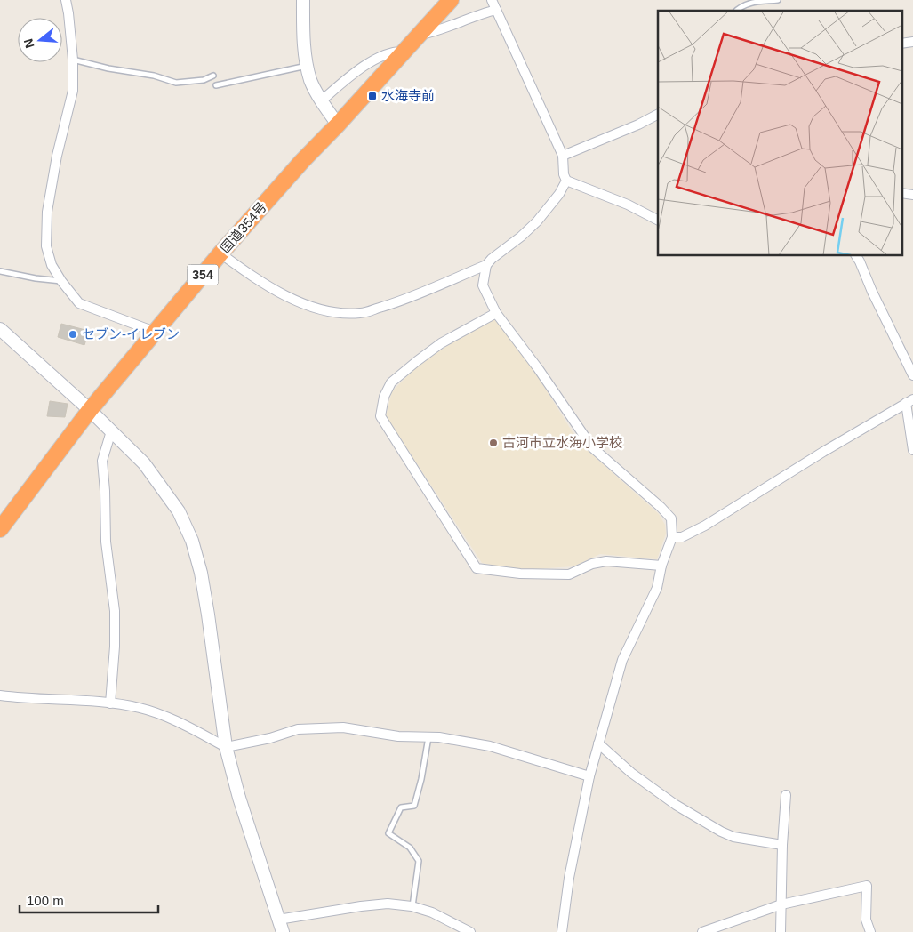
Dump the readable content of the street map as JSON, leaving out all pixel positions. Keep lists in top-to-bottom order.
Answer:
{
  "streets": {
    "highway": ["国道354号", "354"]
  },
  "places": {
    "transit": ["水海寺前"],
    "other": ["セブン-イレブン", "古河市立水海小学校"]
  },
  "scale_bar": "100 m",
  "north": "left"
}
